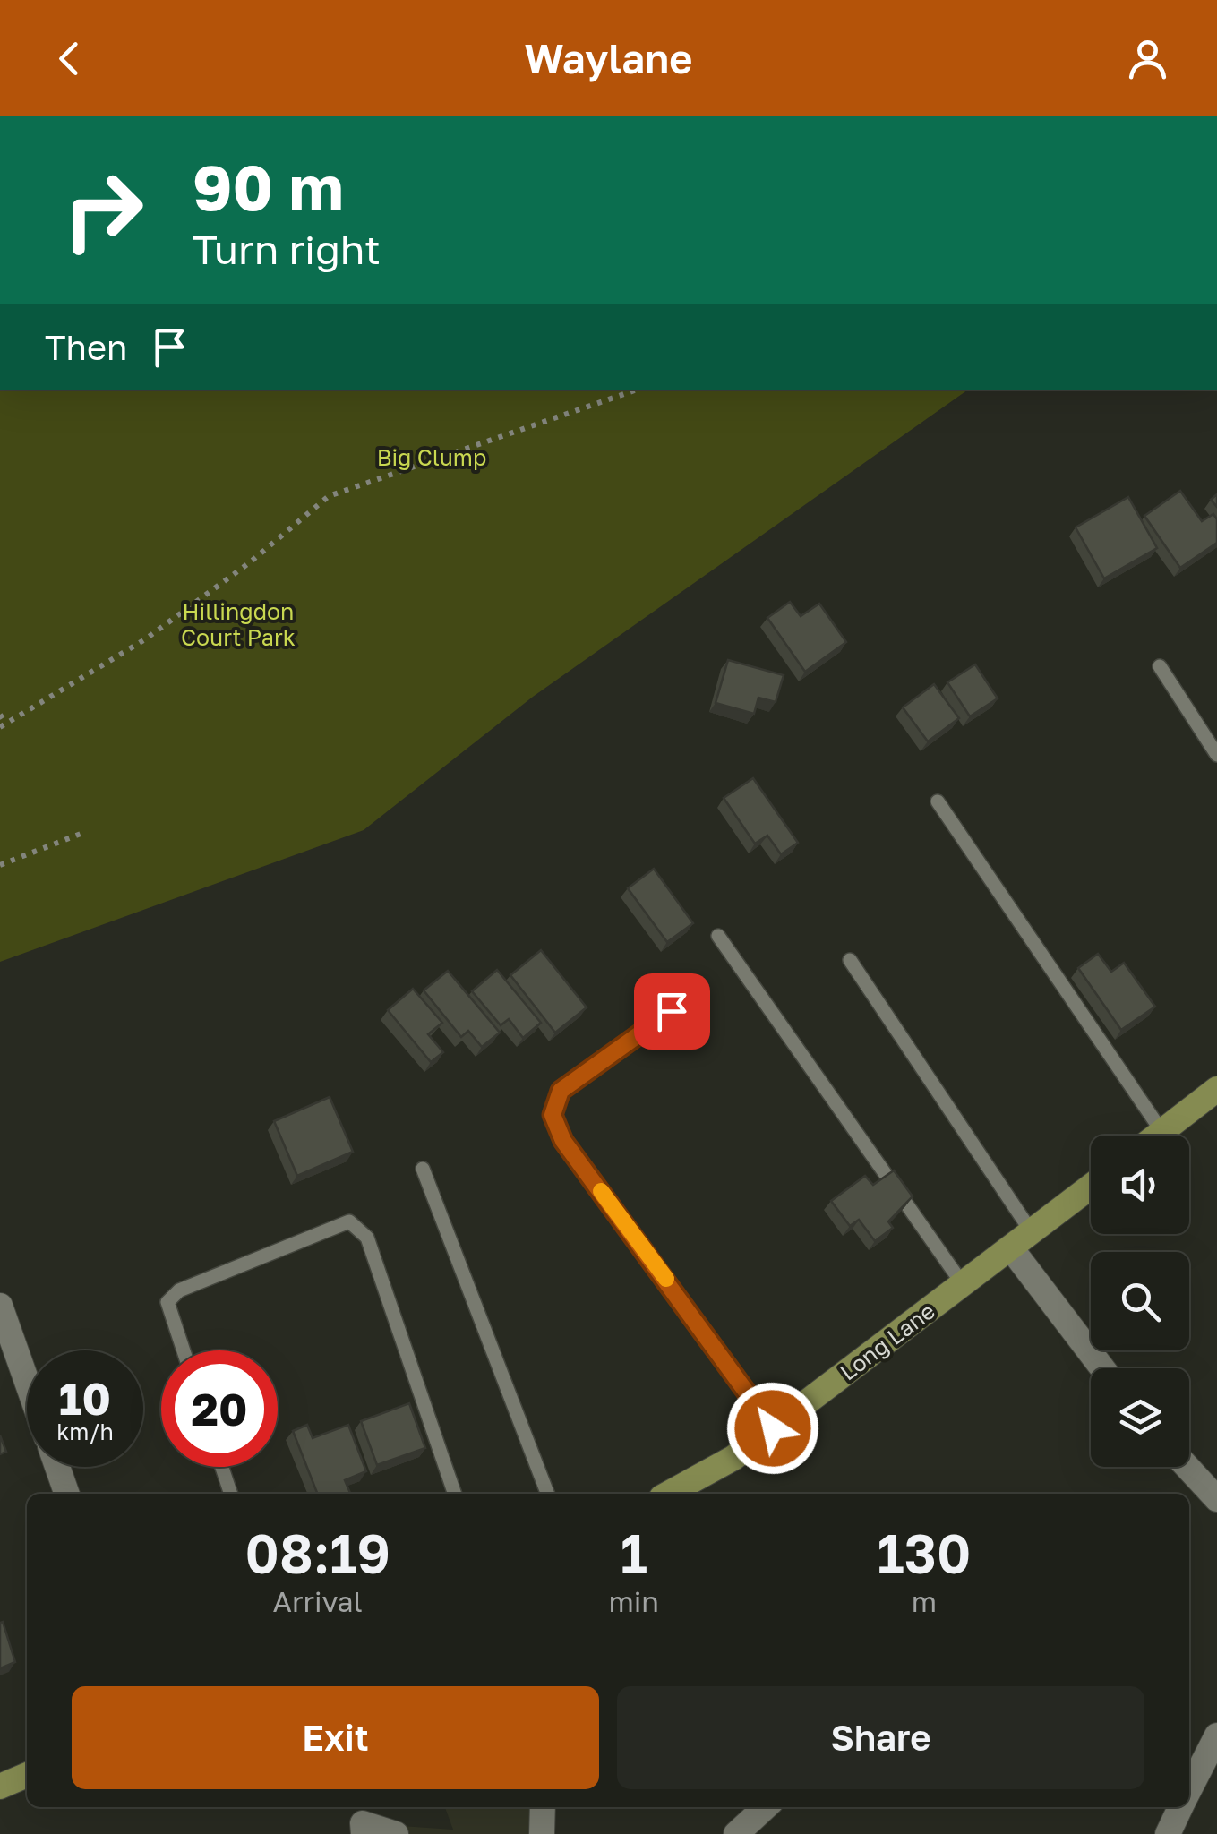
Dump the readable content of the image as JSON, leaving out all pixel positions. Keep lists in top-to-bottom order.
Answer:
{
  "streets": {
    "main road": ["Long Lane"]
  },
  "parks": ["Big Clump", "Hillingdon Court Park"],
  "page": {
    "header": "Waylane",
    "turn": ["90 m", "Turn right"],
    "then": "Then",
    "speed": "10 km/h",
    "limit": "20",
    "eta": [
      "08:19",
      "Arrival",
      "1",
      "min",
      "130",
      "m"
    ],
    "buttons": ["Exit", "Share"]
  }
}
